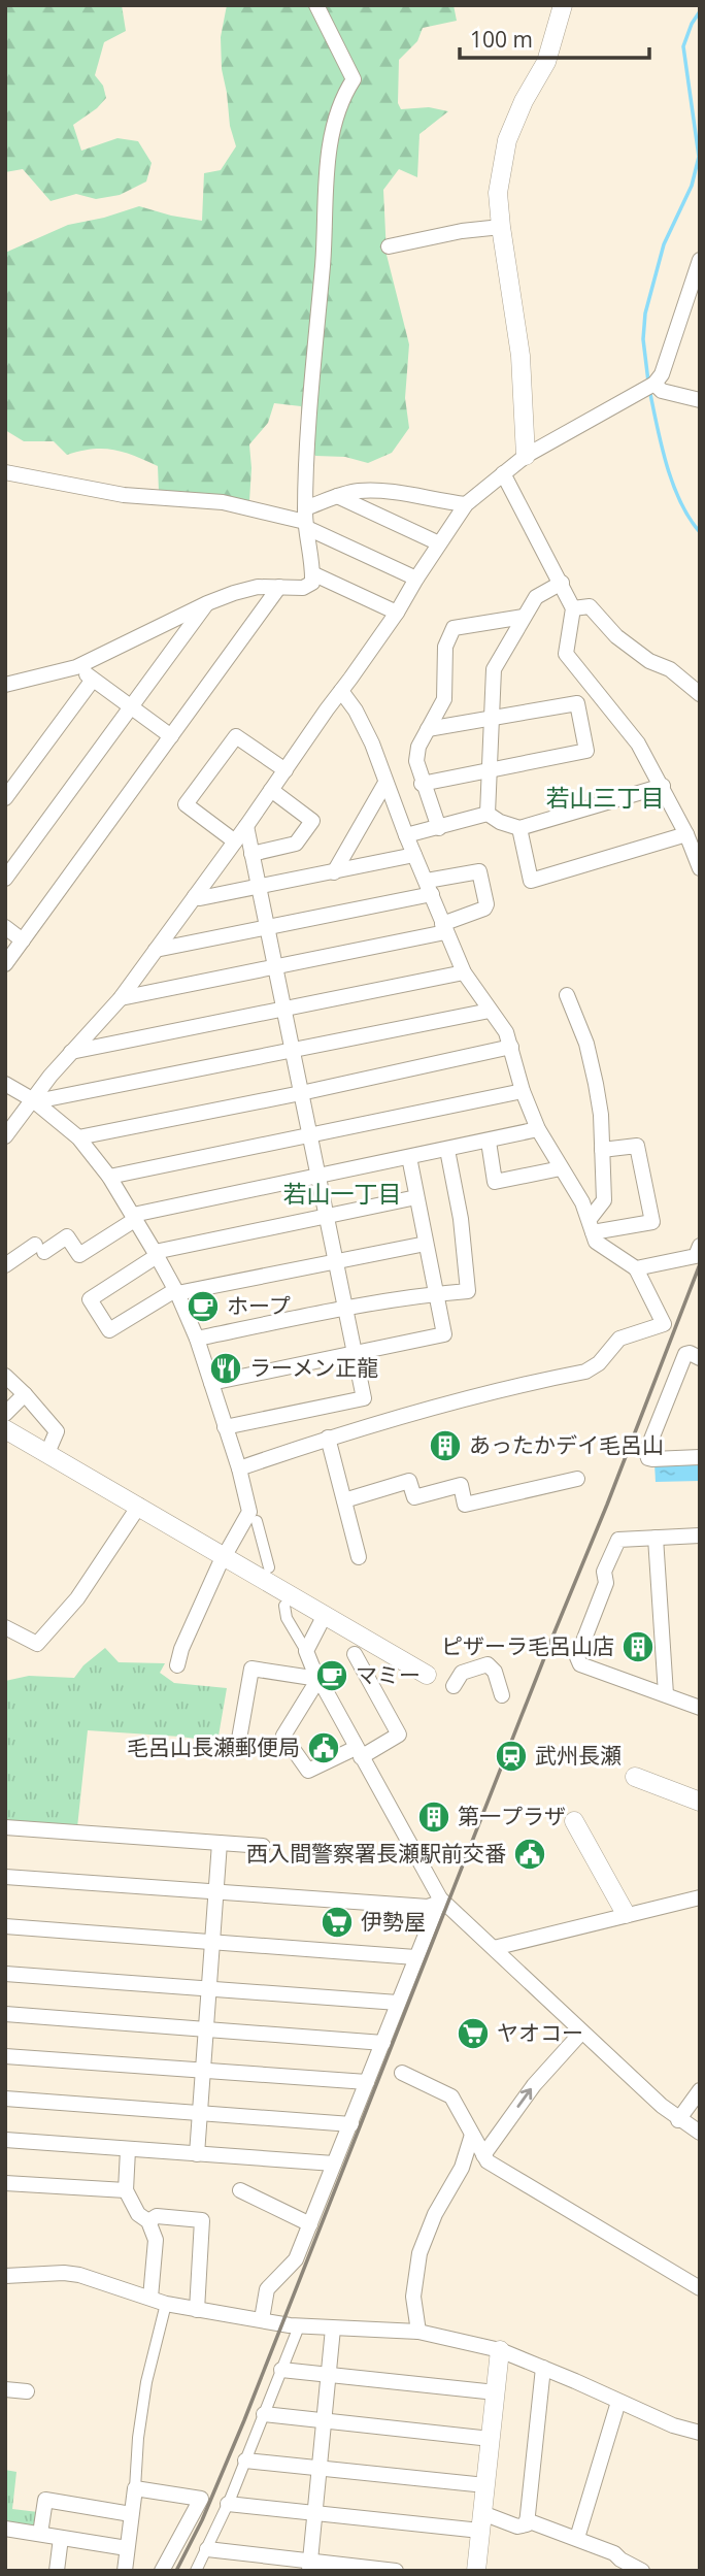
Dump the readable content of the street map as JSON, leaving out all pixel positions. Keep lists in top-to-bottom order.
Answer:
{
  "districts": ["若山三丁目", "若山一丁目"],
  "places": {
    "cafe": ["ホープ", "マミー"],
    "restaurant": ["ラーメン正龍"],
    "building": ["あったかデイ毛呂山", "ピザーラ毛呂山店", "第一プラザ"],
    "public building": ["毛呂山長瀬郵便局", "西入間警察署長瀬駅前交番"],
    "station": ["武州長瀬"],
    "supermarket": ["伊勢屋", "ヤオコー"]
  },
  "scale_bar": "100 m"
}
